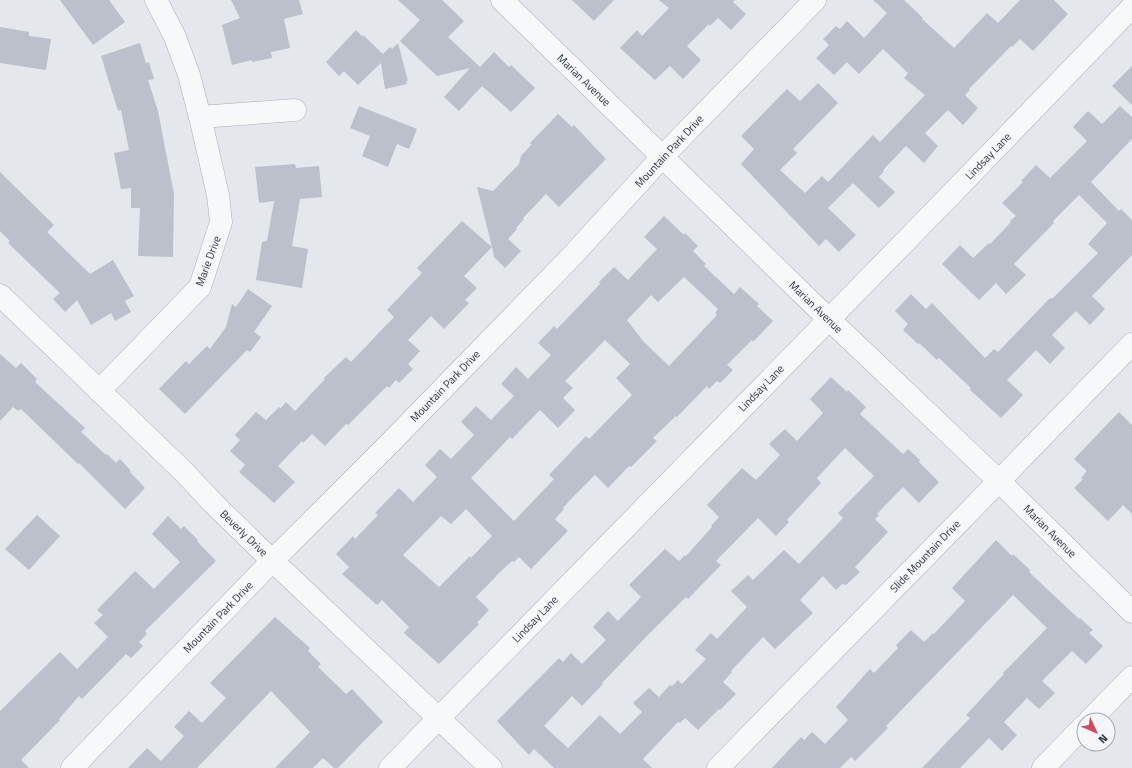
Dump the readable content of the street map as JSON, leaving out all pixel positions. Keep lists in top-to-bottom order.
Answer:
{
  "streets": {
    "street": [
      "Marian Avenue",
      "Mountain Park Drive",
      "Lindsay Lane",
      "Marie Drive",
      "Beverly Drive",
      "Slide Mountain Drive"
    ]
  },
  "crossings": [
    ["Marian Avenue", "Mountain Park Drive"],
    ["Marian Avenue", "Lindsay Lane"],
    ["Marian Avenue", "Slide Mountain Drive"],
    ["Mountain Park Drive", "Beverly Drive"],
    ["Lindsay Lane", "Beverly Drive"],
    ["Marie Drive", "Beverly Drive"]
  ],
  "north": "bottom right"
}
